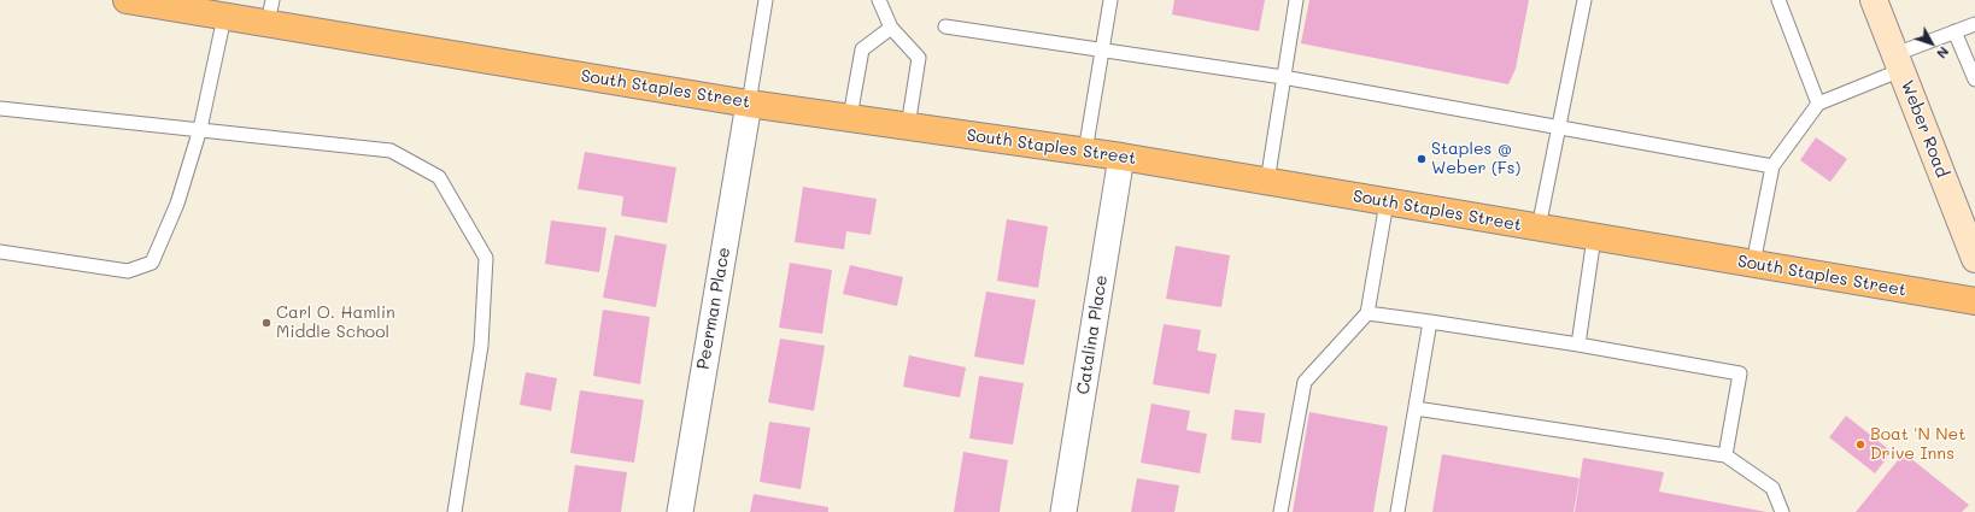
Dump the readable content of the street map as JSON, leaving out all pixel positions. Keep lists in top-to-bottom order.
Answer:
{
  "streets": {
    "main road": ["South Staples Street", "Weber Road"],
    "street": ["Peerman Place", "Catalina Place"]
  },
  "crossings": [
    ["South Staples Street", "Peerman Place"],
    ["South Staples Street", "Catalina Place"]
  ],
  "places": ["Staples @ Weber (Fs)", "Carl O. Hamlin Middle School", "Boat 'N Net Drive Inns"],
  "north": "bottom right"
}
